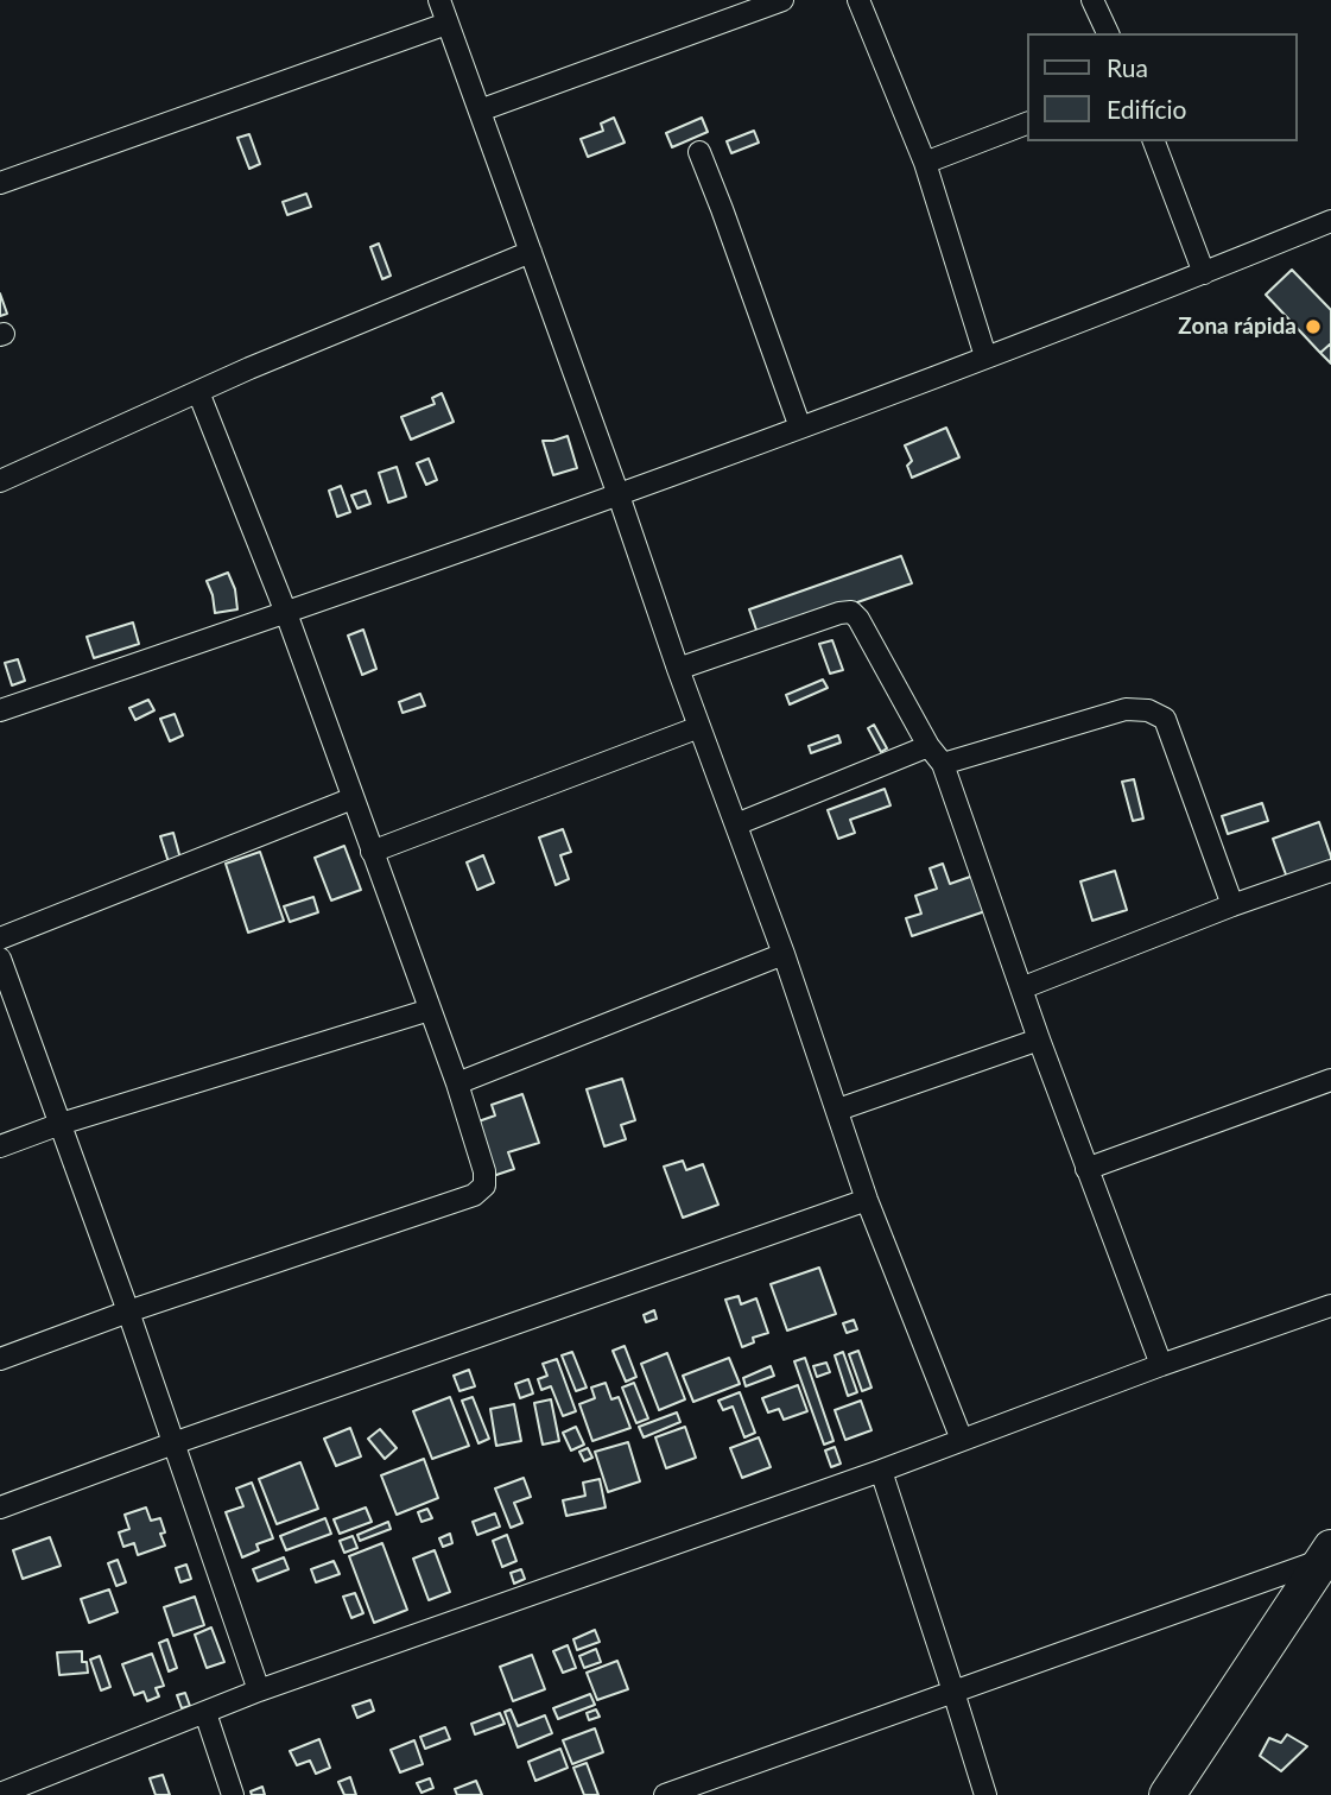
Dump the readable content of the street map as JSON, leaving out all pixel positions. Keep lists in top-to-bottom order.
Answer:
{
  "places": ["Zona rápida"],
  "legend": ["Rua", "Edifício"]
}
